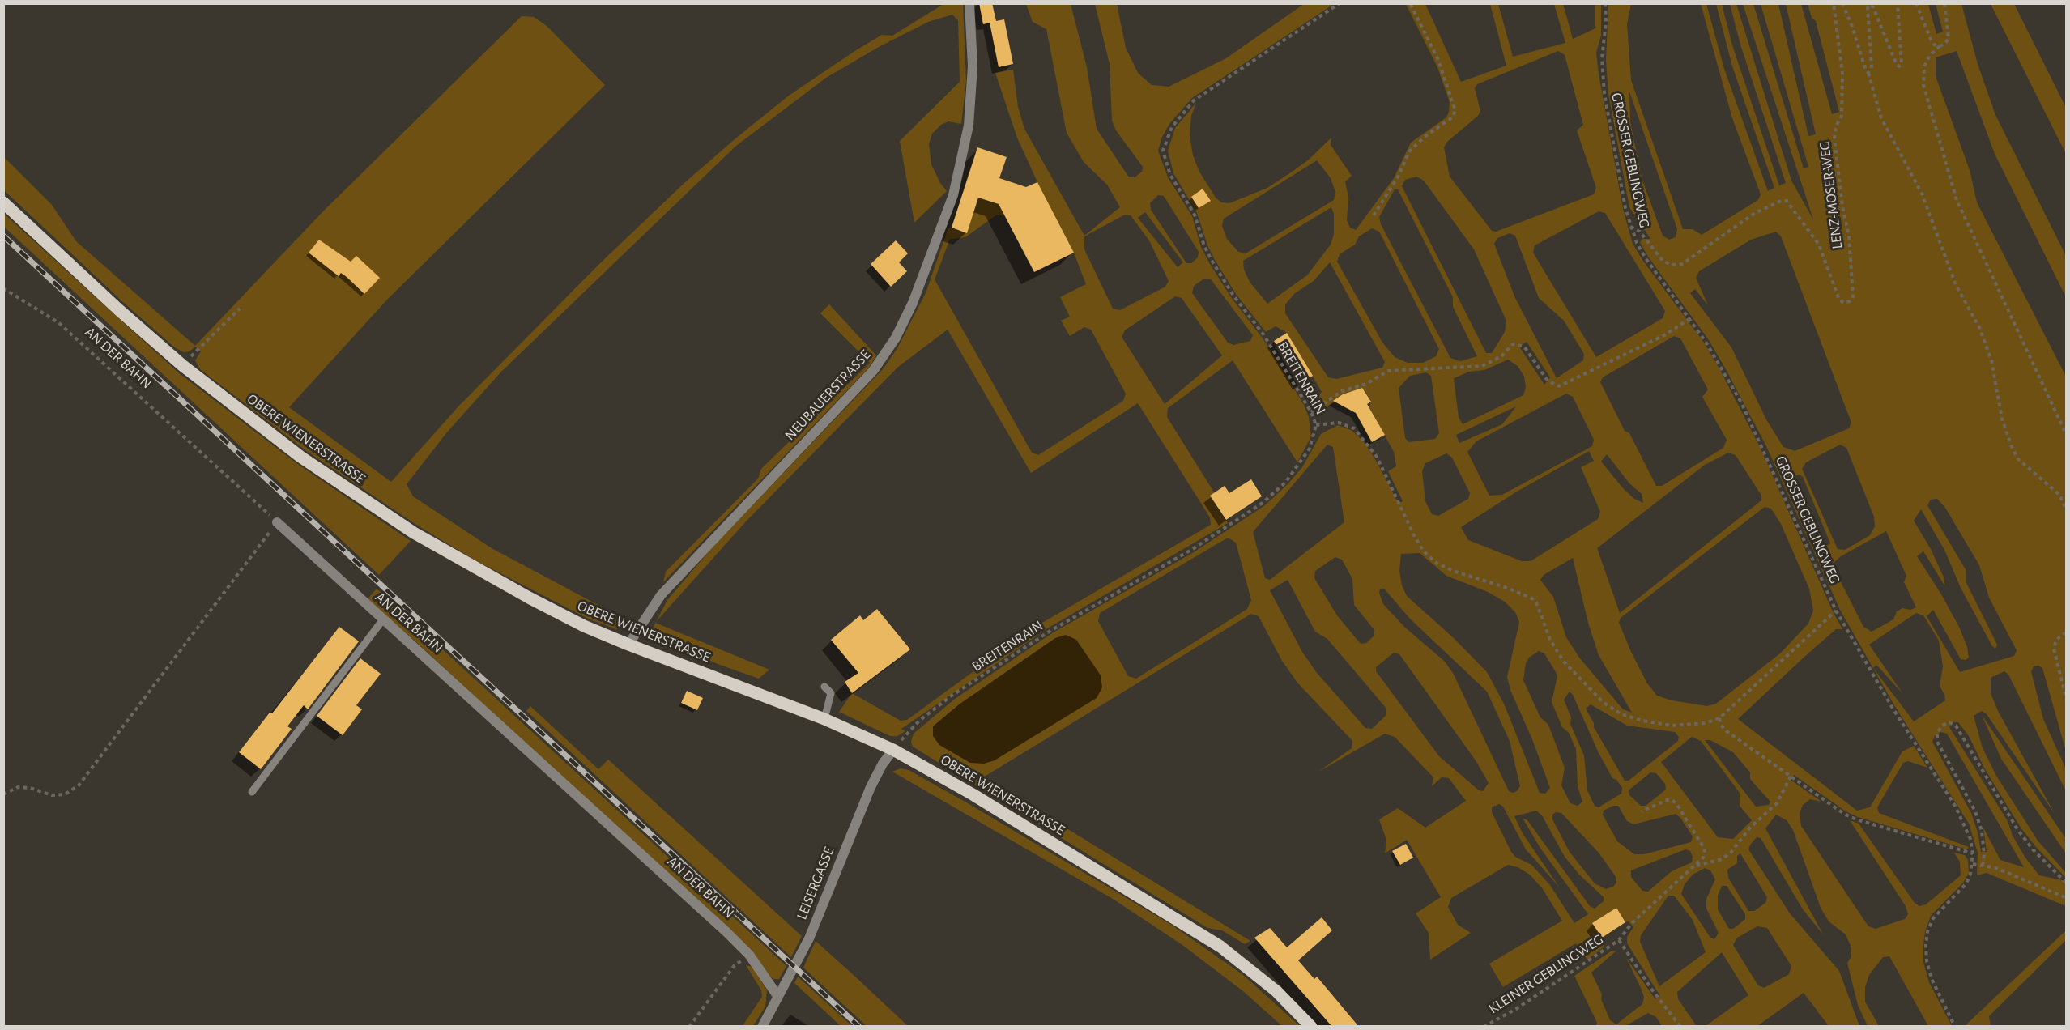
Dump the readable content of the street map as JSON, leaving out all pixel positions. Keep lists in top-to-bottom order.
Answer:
{
  "streets": {
    "main road": ["OBERE WIENERSTRASSE"],
    "street": ["AN DER BAHN", "NEUBAUERSTRASSE", "LEISERGASSE"],
    "path": [
      "GROSSER GEBLINGWEG",
      "LENZ-MOSER-WEG",
      "BREITENRAIN",
      "KLEINER GEBLINGWEG"
    ]
  },
  "crossings": [
    ["GROSSER GEBLINGWEG", "LENZ-MOSER-WEG"],
    ["AN DER BAHN", "LEISERGASSE"],
    ["BREITENRAIN", "OBERE WIENERSTRASSE"],
    ["BREITENRAIN", "LEISERGASSE"],
    ["NEUBAUERSTRASSE", "OBERE WIENERSTRASSE"],
    ["OBERE WIENERSTRASSE", "LEISERGASSE"]
  ]
}
